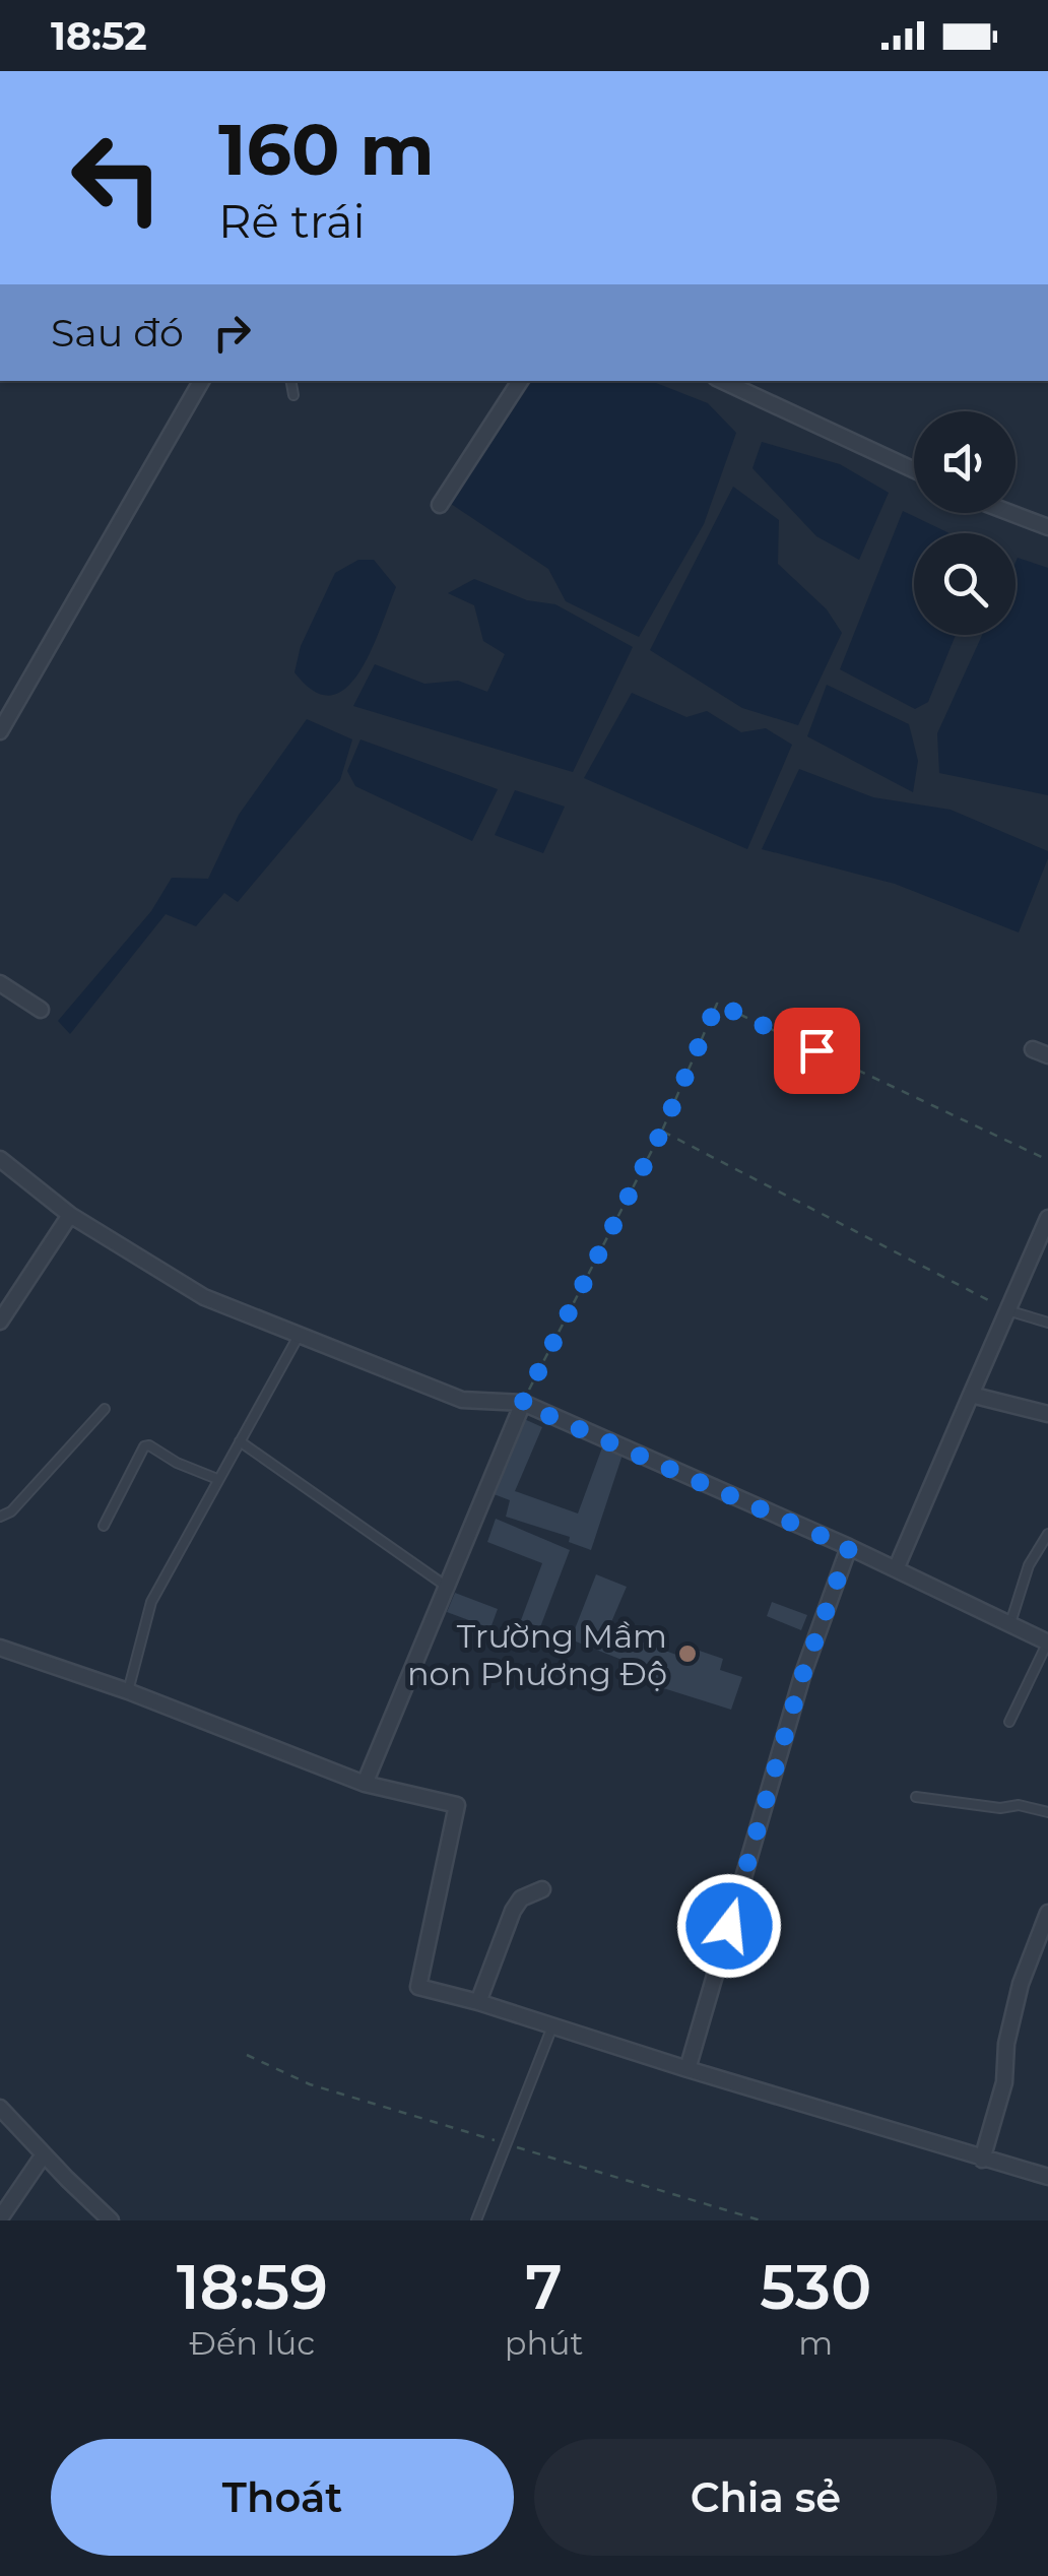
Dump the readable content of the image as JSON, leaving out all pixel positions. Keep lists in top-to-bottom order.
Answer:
{
  "places": ["Trường Mầm non Phương Độ"],
  "page": {
    "status": "18:52",
    "turn": ["160 m", "Rẽ trái"],
    "then": "Sau đó",
    "eta": [
      "18:59",
      "Đến lúc",
      "7",
      "phút",
      "530",
      "m"
    ],
    "buttons": ["Thoát", "Chia sẻ"]
  }
}
